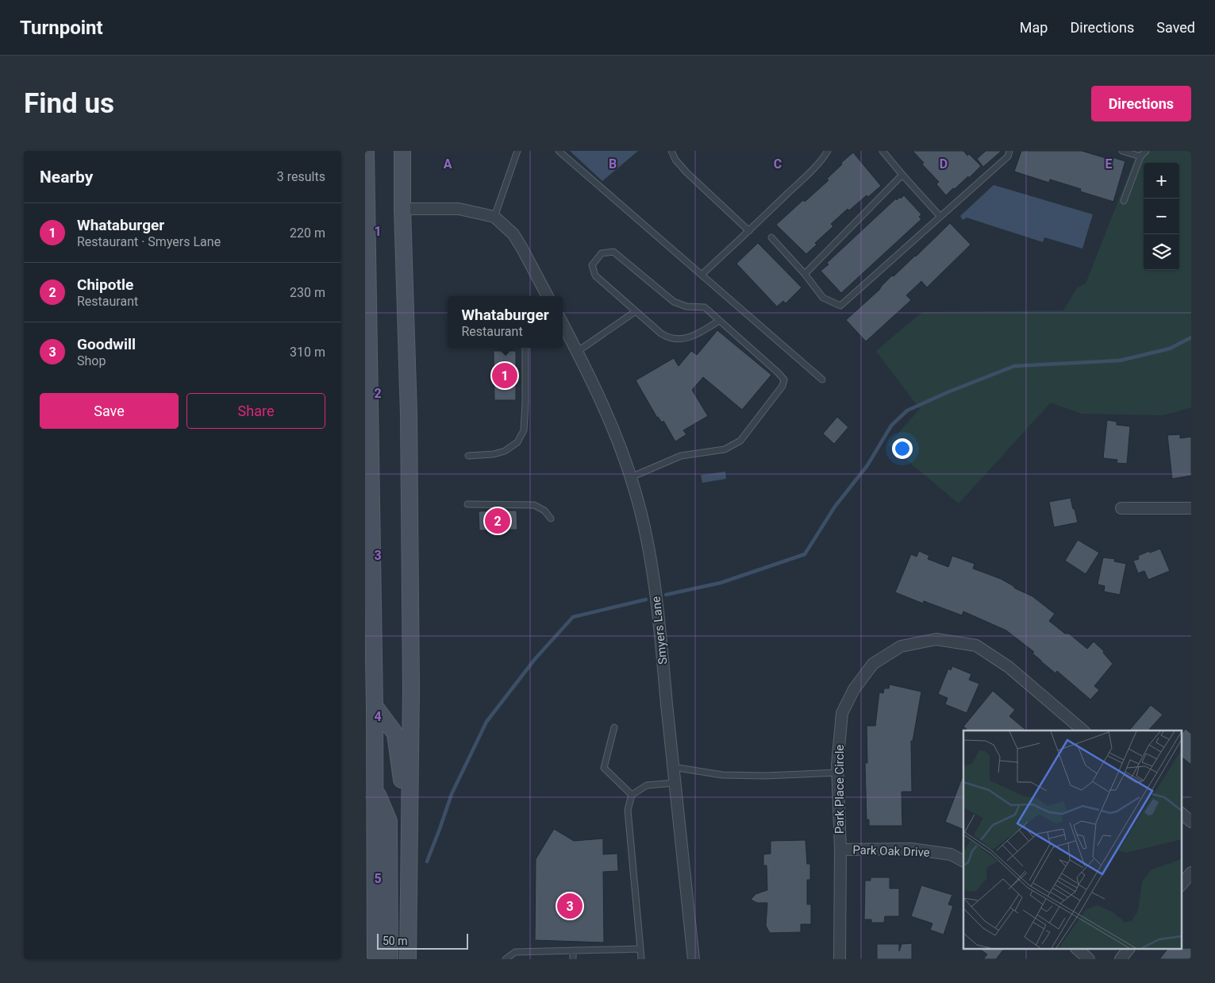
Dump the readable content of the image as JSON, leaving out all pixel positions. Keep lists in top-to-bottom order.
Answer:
{
  "streets": {
    "street": ["Smyers Lane", "Park Place Circle", "Park Oak Drive"]
  },
  "crossings": [
    ["Park Place Circle", "Park Oak Drive"]
  ],
  "scale_bar": "50 m",
  "page": {
    "header": "Turnpoint",
    "nav": ["Map", "Directions", "Saved"],
    "buttons": [
      "Directions",
      ["Save", "Share"]
    ],
    "title": "Find us",
    "heading": ["Nearby", "3 results"],
    "map_buttons": ["+", "−"],
    "list": [
      {
        "mark": "1",
        "name": "Whataburger",
        "note": "Restaurant · Smyers Lane",
        "value": "220 m"
      },
      {
        "mark": "2",
        "name": "Chipotle",
        "note": "Restaurant",
        "value": "230 m"
      },
      {
        "mark": "3",
        "name": "Goodwill",
        "note": "Shop",
        "value": "310 m"
      }
    ],
    "popup": ["Whataburger", "Restaurant"],
    "pins": ["1", "2", "3"],
    "scale": "50 m"
  },
  "grid": {
    "columns": [
      "A",
      "B",
      "C",
      "D",
      "E"
    ],
    "rows": [
      "1",
      "2",
      "3",
      "4",
      "5"
    ]
  }
}
